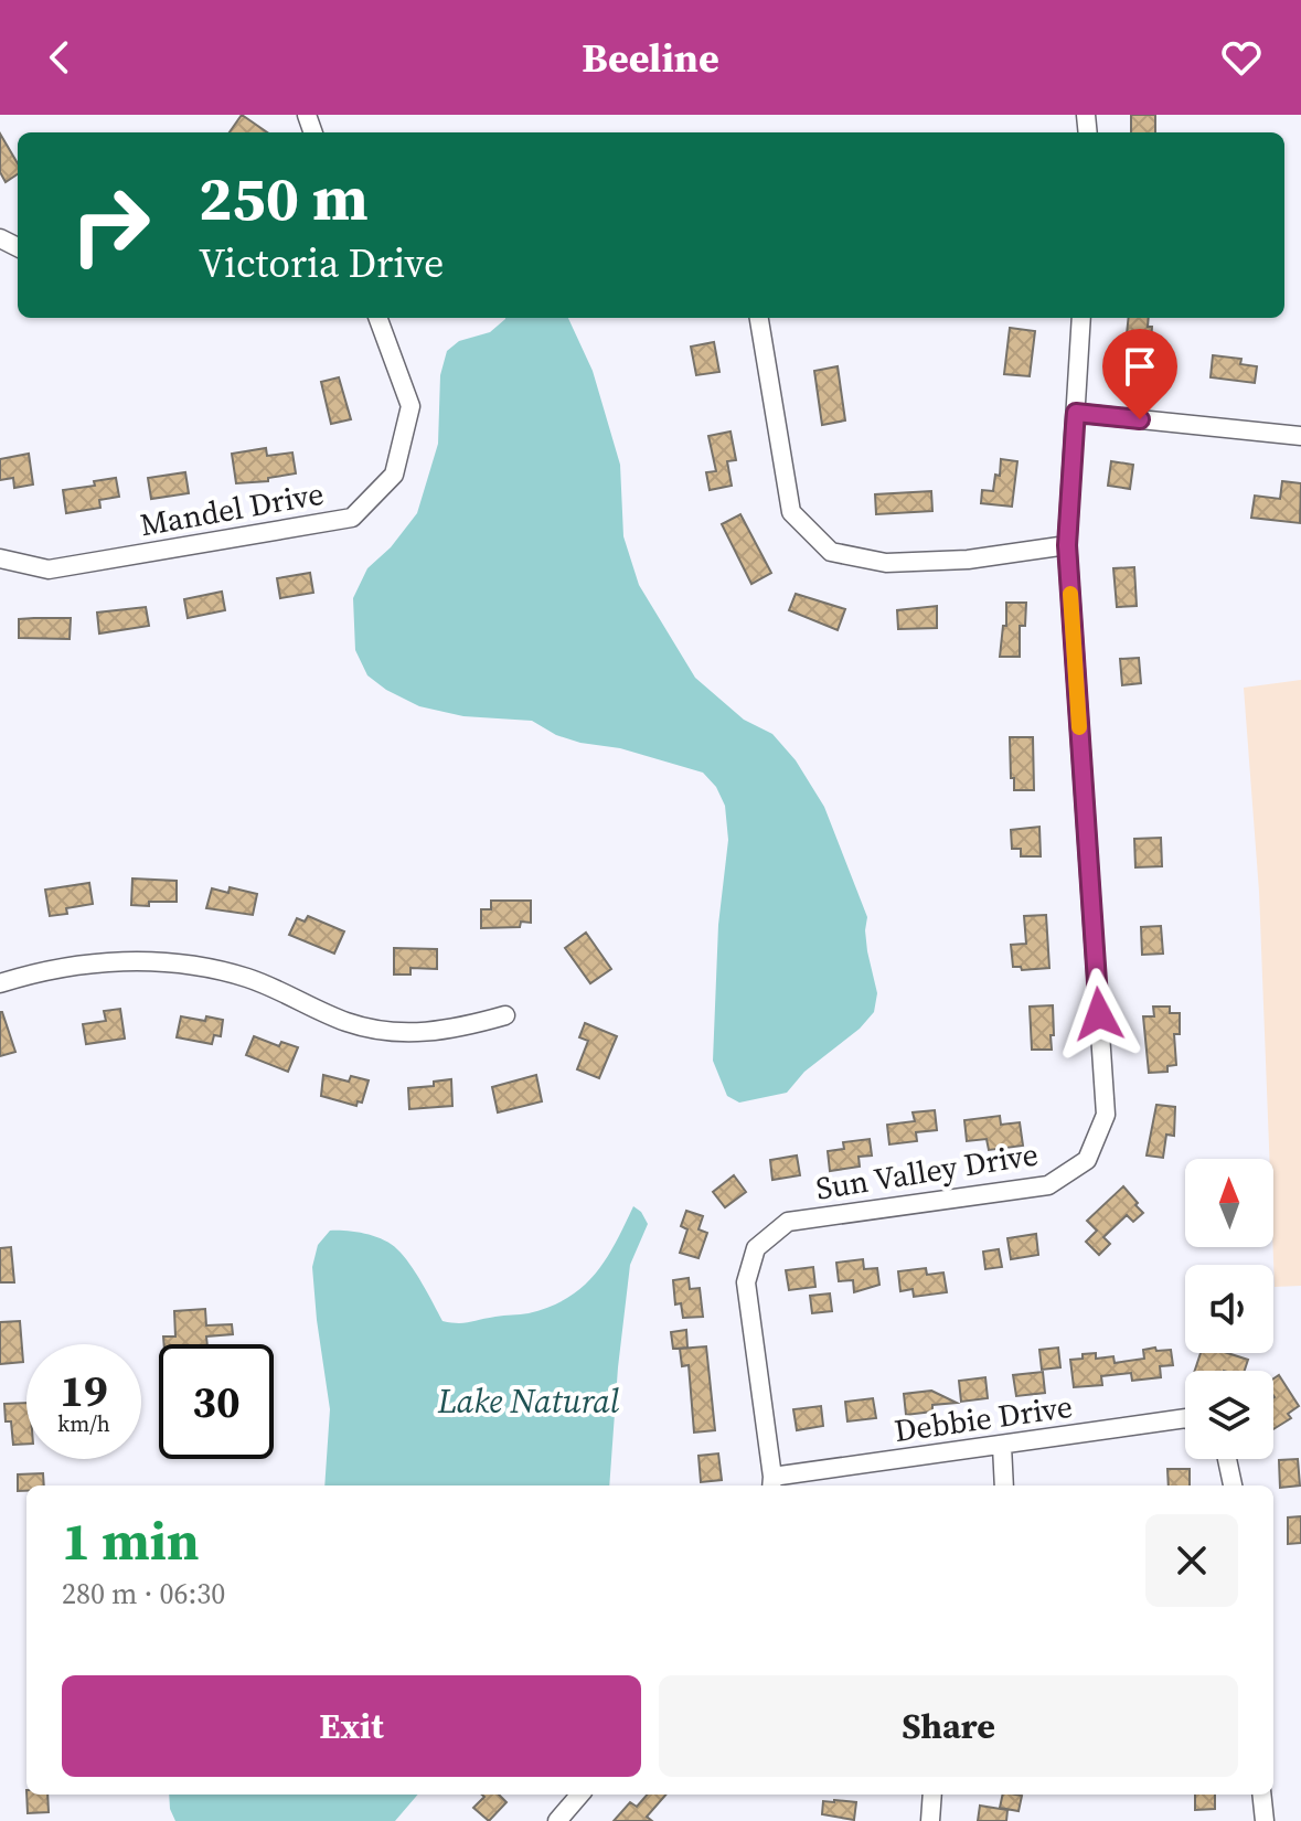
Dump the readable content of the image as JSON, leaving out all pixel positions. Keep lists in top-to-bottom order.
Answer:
{
  "streets": {
    "street": ["Mandel Drive", "Sun Valley Drive", "Debbie Drive"]
  },
  "crossings": [
    ["Sun Valley Drive", "Debbie Drive"]
  ],
  "water": ["Lake Natural"],
  "north": "top",
  "page": {
    "header": "Beeline",
    "turn": ["250 m", "Victoria Drive"],
    "speed": "19 km/h",
    "limit": "30",
    "heading": ["1 min", "280 m · 06:30"],
    "buttons": ["Exit", "Share"]
  }
}
